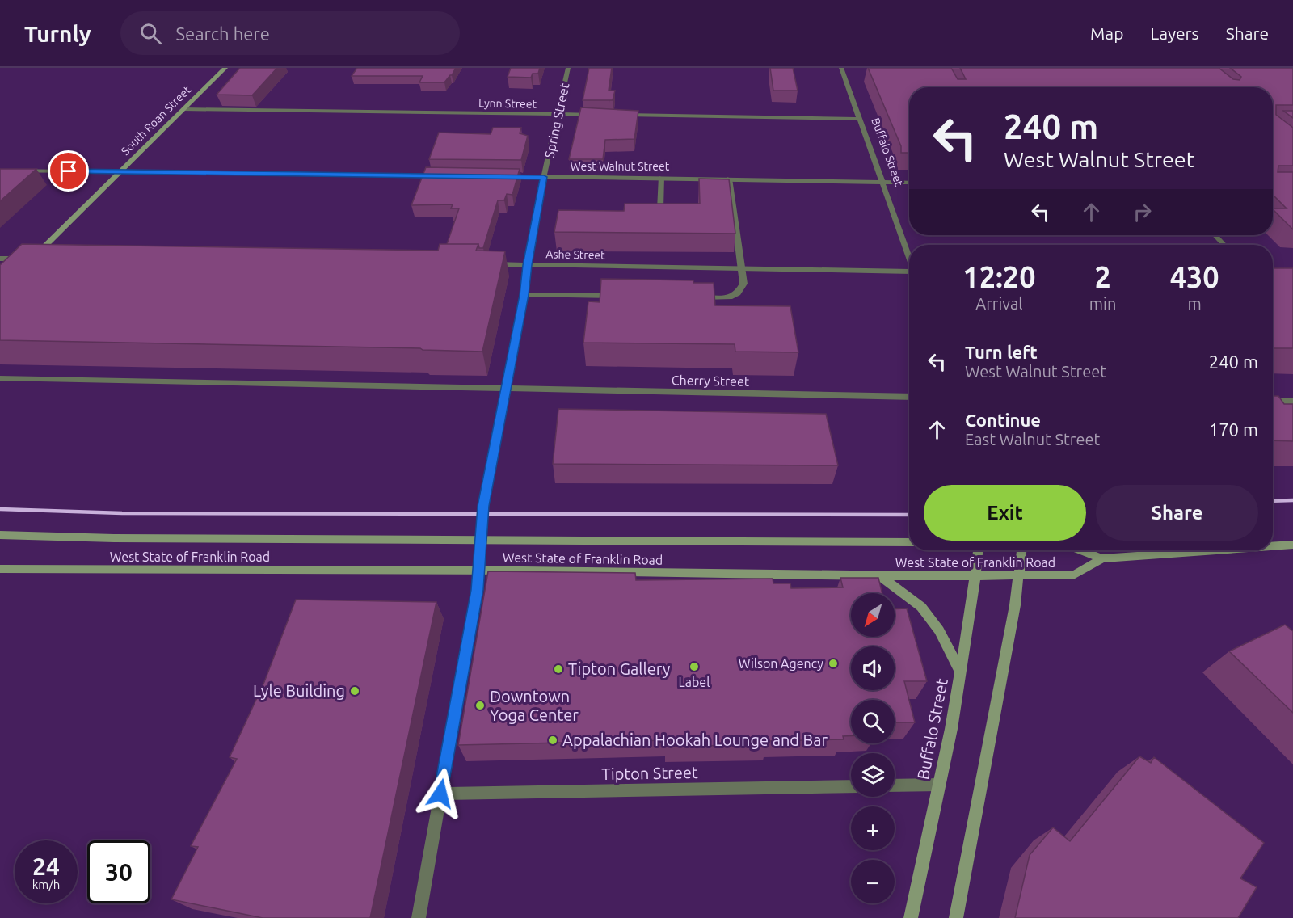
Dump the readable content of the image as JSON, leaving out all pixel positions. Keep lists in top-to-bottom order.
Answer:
{
  "streets": {
    "main road": ["South Roan Street", "Buffalo Street", "West State of Franklin Road"],
    "street": [
      "Lynn Street",
      "Spring Street",
      "West Walnut Street",
      "Ashe Street",
      "Cherry Street",
      "Tipton Street"
    ]
  },
  "crossings": [
    ["Lynn Street", "South Roan Street"],
    ["Lynn Street", "Spring Street"],
    ["Spring Street", "West Walnut Street"],
    ["Spring Street", "Ashe Street"],
    ["Spring Street", "Cherry Street"],
    ["Spring Street", "West State of Franklin Road"],
    ["Spring Street", "Tipton Street"],
    ["Buffalo Street", "West Walnut Street"],
    ["Buffalo Street", "West State of Franklin Road"]
  ],
  "places": [
    "Wilson Agency",
    "Label",
    "Tipton Gallery",
    "Lyle Building",
    "Downtown Yoga Center",
    "Appalachian Hookah Lounge and Bar"
  ],
  "north": "bottom left",
  "page": {
    "header": "Turnly",
    "search": "Search here",
    "nav": ["Map", "Layers", "Share"],
    "turn": ["240 m", "West Walnut Street"],
    "eta": [
      "12:20",
      "Arrival",
      "2",
      "min",
      "430",
      "m"
    ],
    "list": [
      {
        "name": "Turn left",
        "note": "West Walnut Street",
        "value": "240 m"
      },
      {
        "name": "Continue",
        "note": "East Walnut Street",
        "value": "170 m"
      }
    ],
    "buttons": ["Exit", "Share"],
    "map_buttons": ["+", "−"],
    "speed": "24 km/h",
    "limit": "30"
  }
}
